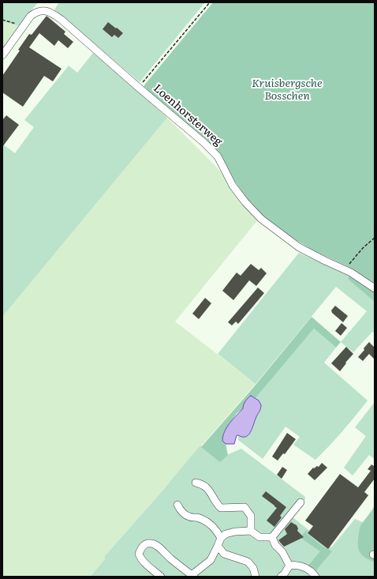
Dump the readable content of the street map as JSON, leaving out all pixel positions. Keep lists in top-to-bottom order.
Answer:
{
  "streets": {
    "street": ["Loenhorsterweg"]
  },
  "parks": ["Kruisbergsche Bosschen"]
}
